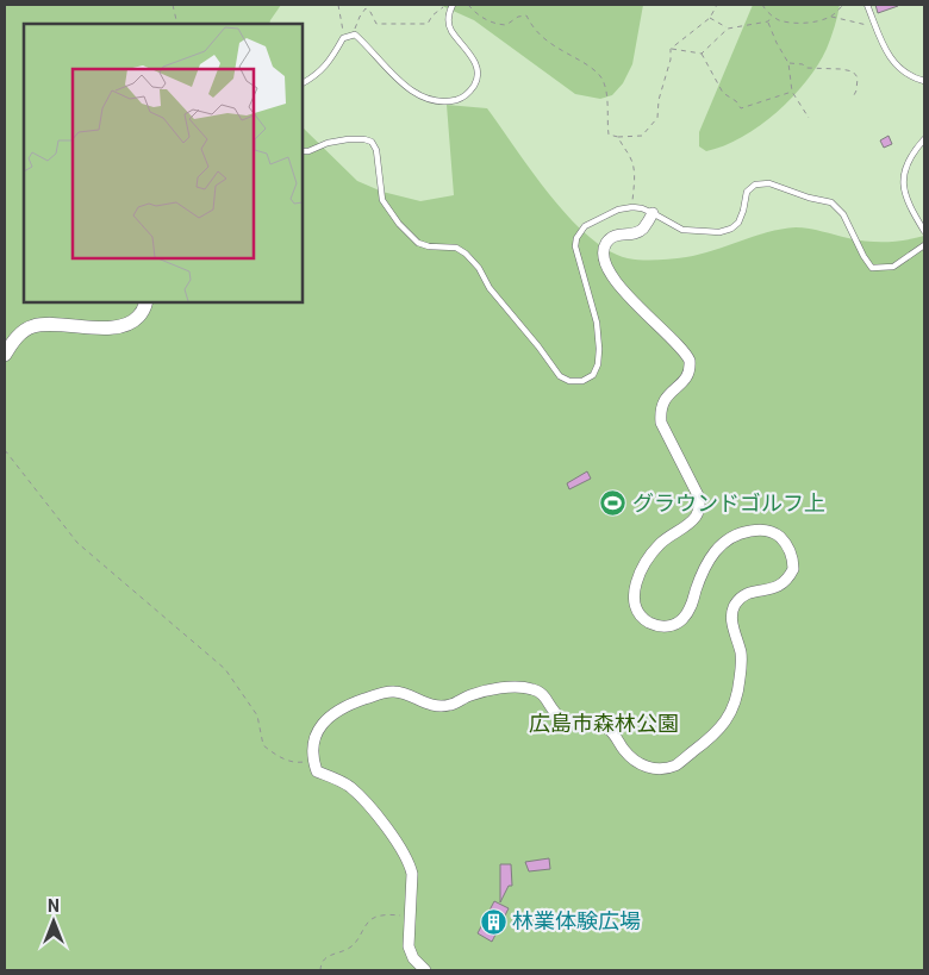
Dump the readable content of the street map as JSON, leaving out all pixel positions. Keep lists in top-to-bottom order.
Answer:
{
  "parks": ["広島市森林公園"],
  "places": {
    "sports": ["グラウンドゴルフ上"],
    "building": ["林業体験広場"]
  },
  "north": "top"
}
